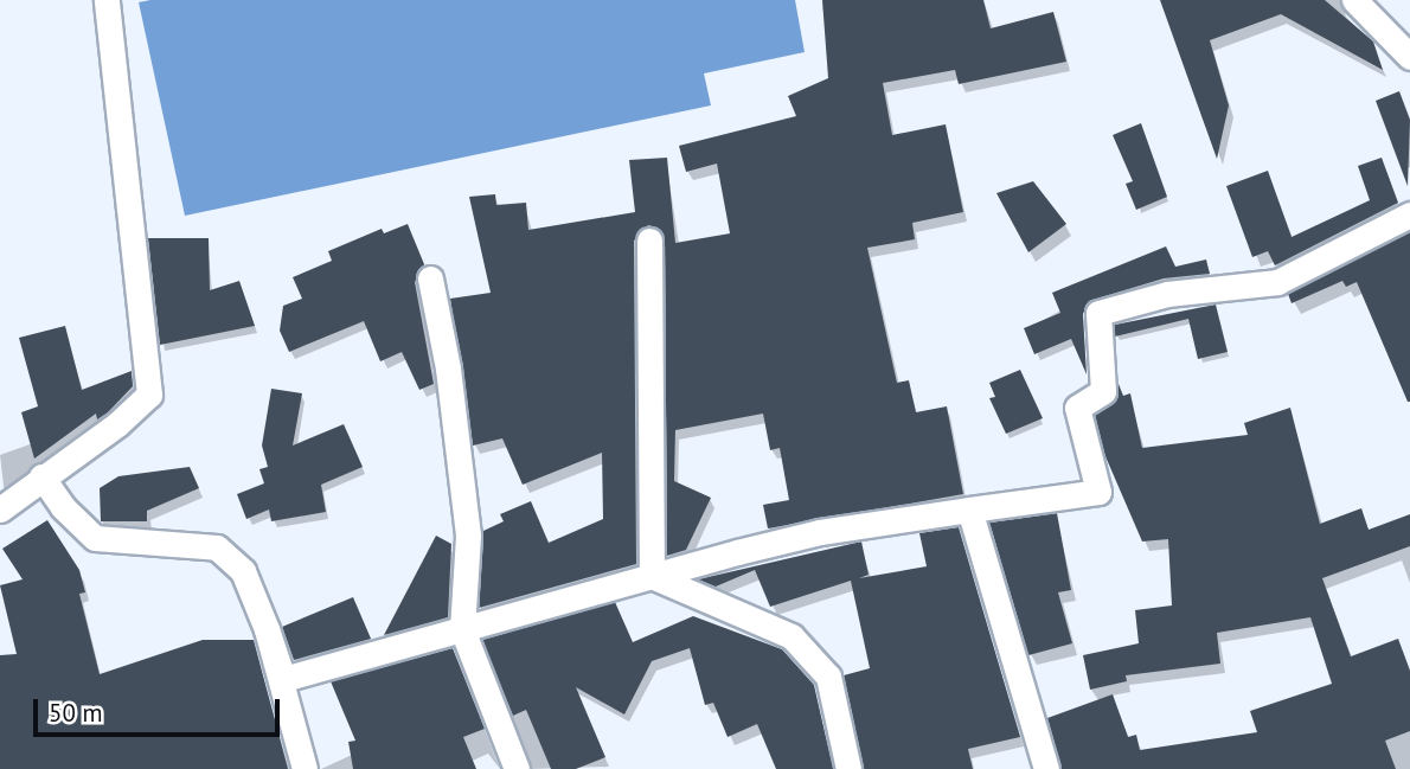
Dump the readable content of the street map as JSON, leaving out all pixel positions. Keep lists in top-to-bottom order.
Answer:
{
  "scale_bar": "50 m"
}
